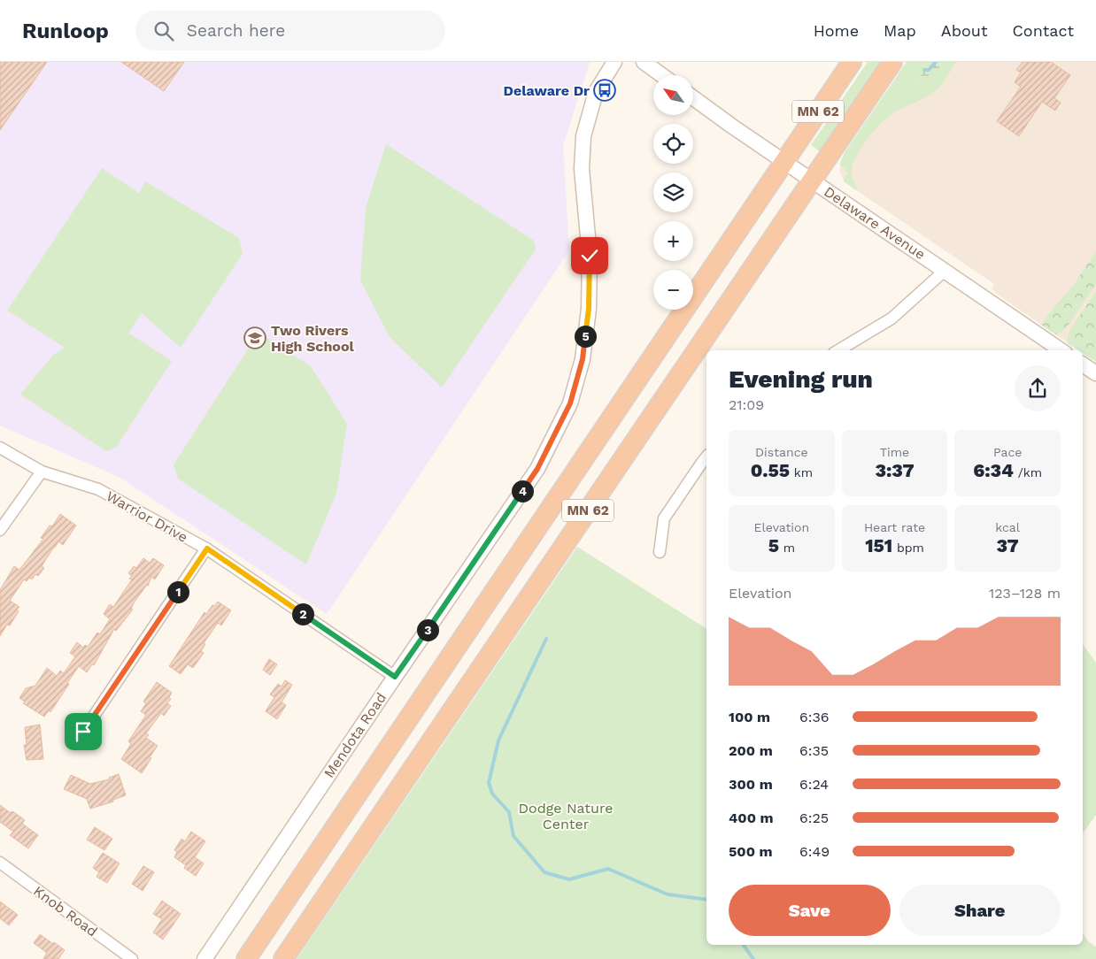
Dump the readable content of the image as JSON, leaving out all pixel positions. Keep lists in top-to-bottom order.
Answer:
{
  "streets": {
    "highway": ["MN 62"],
    "street": [
      "Delaware Avenue",
      "Warrior Drive",
      "Mendota Road",
      "Knob Road"
    ]
  },
  "crossings": [
    ["MN 62", "Delaware Avenue"],
    ["Warrior Drive", "Mendota Road"]
  ],
  "parks": ["Dodge Nature Center"],
  "places": {
    "bus stop": ["Delaware Dr"],
    "school or university": ["Two Rivers High School"]
  },
  "north": "top left",
  "page": {
    "header": "Runloop",
    "search": "Search here",
    "nav": [
      "Home",
      "Map",
      "About",
      "Contact"
    ],
    "map_buttons": ["+", "−"],
    "pins": [
      "5",
      "4",
      "1",
      "2",
      "3"
    ],
    "heading": ["Evening run", "21:09"],
    "stats": [
      ["Distance", "0.55 km"],
      ["Time", "3:37"],
      ["Pace", "6:34 /km"],
      ["Elevation", "5 m"],
      ["Heart rate", "151 bpm"],
      ["kcal", "37"]
    ],
    "chart": ["Elevation", "123–128 m"],
    "list": [
      {
        "name": "100 m",
        "note": "6:36"
      },
      {
        "name": "200 m",
        "note": "6:35"
      },
      {
        "name": "300 m",
        "note": "6:24"
      },
      {
        "name": "400 m",
        "note": "6:25"
      },
      {
        "name": "500 m",
        "note": "6:49"
      }
    ],
    "buttons": ["Save", "Share"]
  }
}
